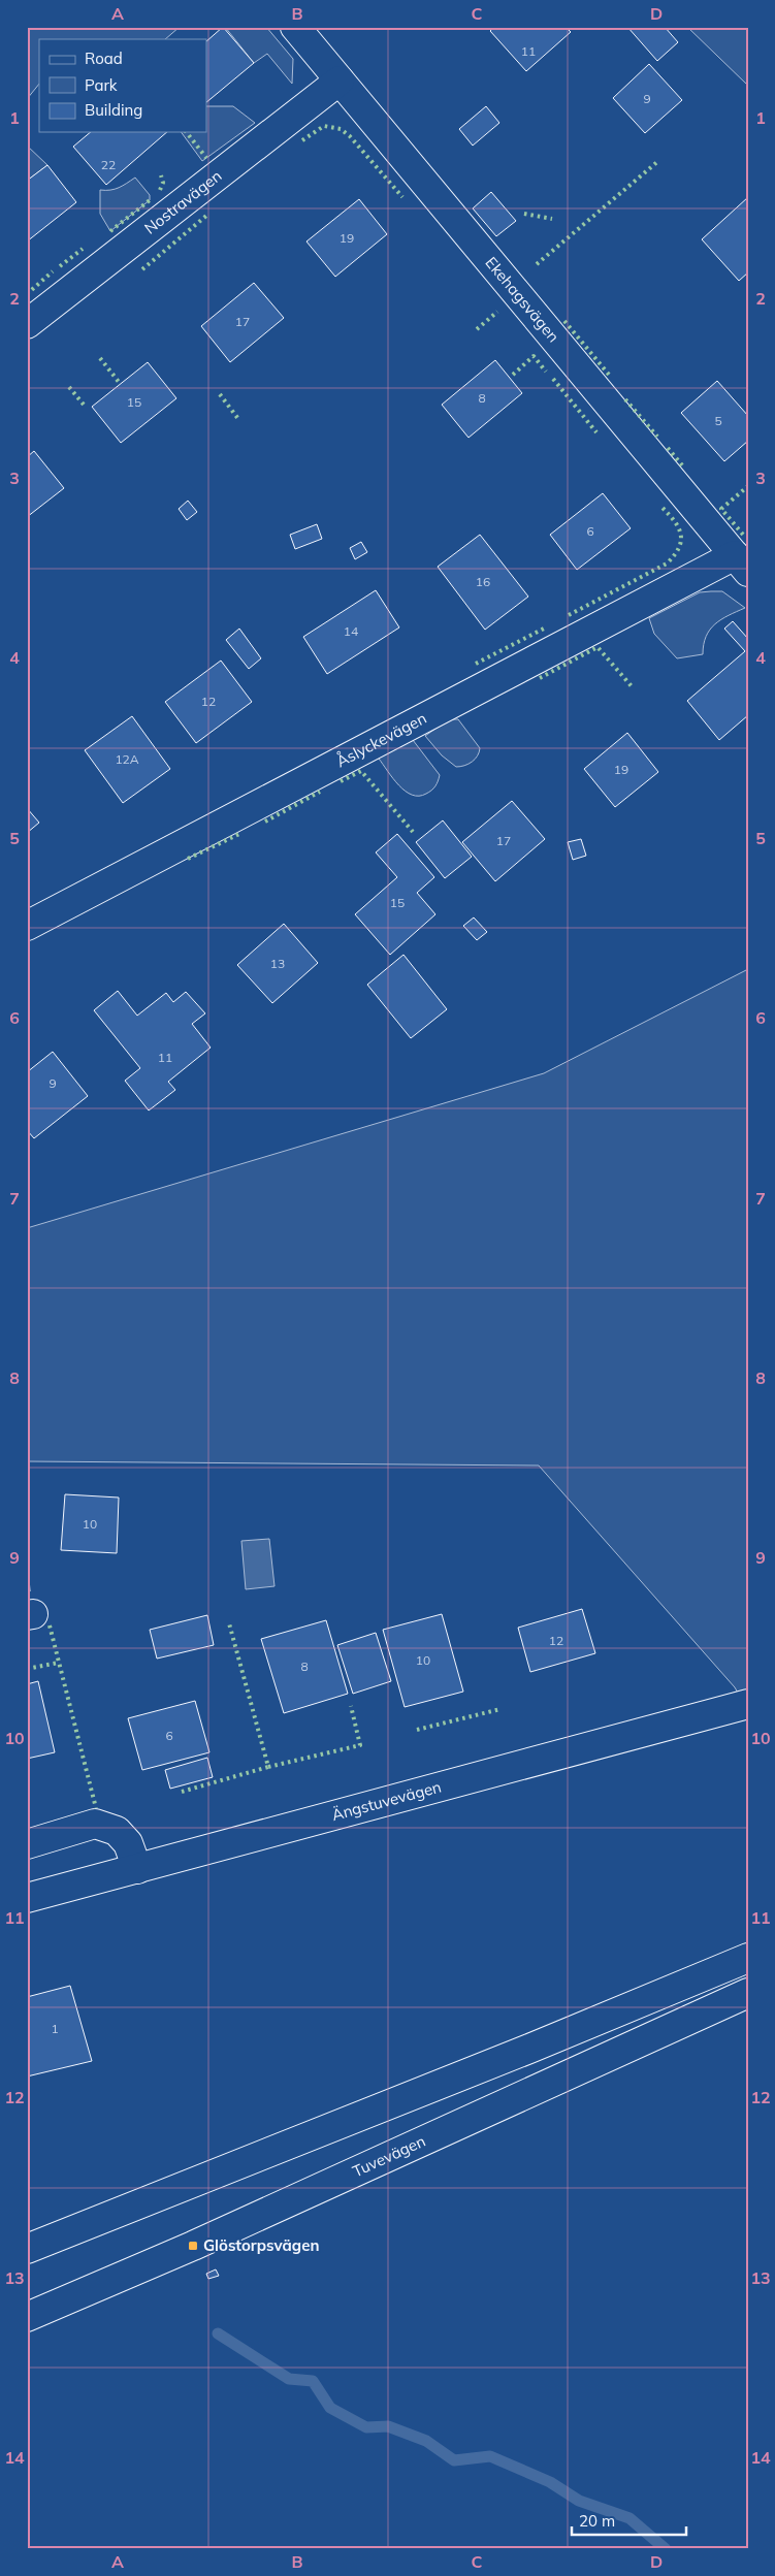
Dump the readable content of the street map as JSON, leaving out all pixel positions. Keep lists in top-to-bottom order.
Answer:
{
  "streets": {
    "street": [
      "Nostravägen",
      "Ekehagsvägen",
      "Åslyckevägen",
      "Ängstuvevägen",
      "Tuvevägen"
    ]
  },
  "crossings": [
    ["Nostravägen", "Ekehagsvägen"],
    ["Ekehagsvägen", "Åslyckevägen"]
  ],
  "places": {
    "transit": ["Glöstorpsvägen"]
  },
  "house_numbers": [
    "11",
    "9",
    "22",
    "19",
    "17",
    "8",
    "15",
    "5",
    "6",
    "16",
    "14",
    "12",
    "12A",
    "19",
    "17",
    "15",
    "13",
    "11",
    "9",
    "10",
    "12",
    "10",
    "8",
    "6",
    "1"
  ],
  "legend": ["Road", "Park", "Building"],
  "scale_bar": "20 m",
  "grid": {
    "columns": [
      "A",
      "B",
      "C",
      "D"
    ],
    "rows": [
      "1",
      "2",
      "3",
      "4",
      "5",
      "6",
      "7",
      "8",
      "9",
      "10",
      "11",
      "12",
      "13",
      "14"
    ]
  }
}
